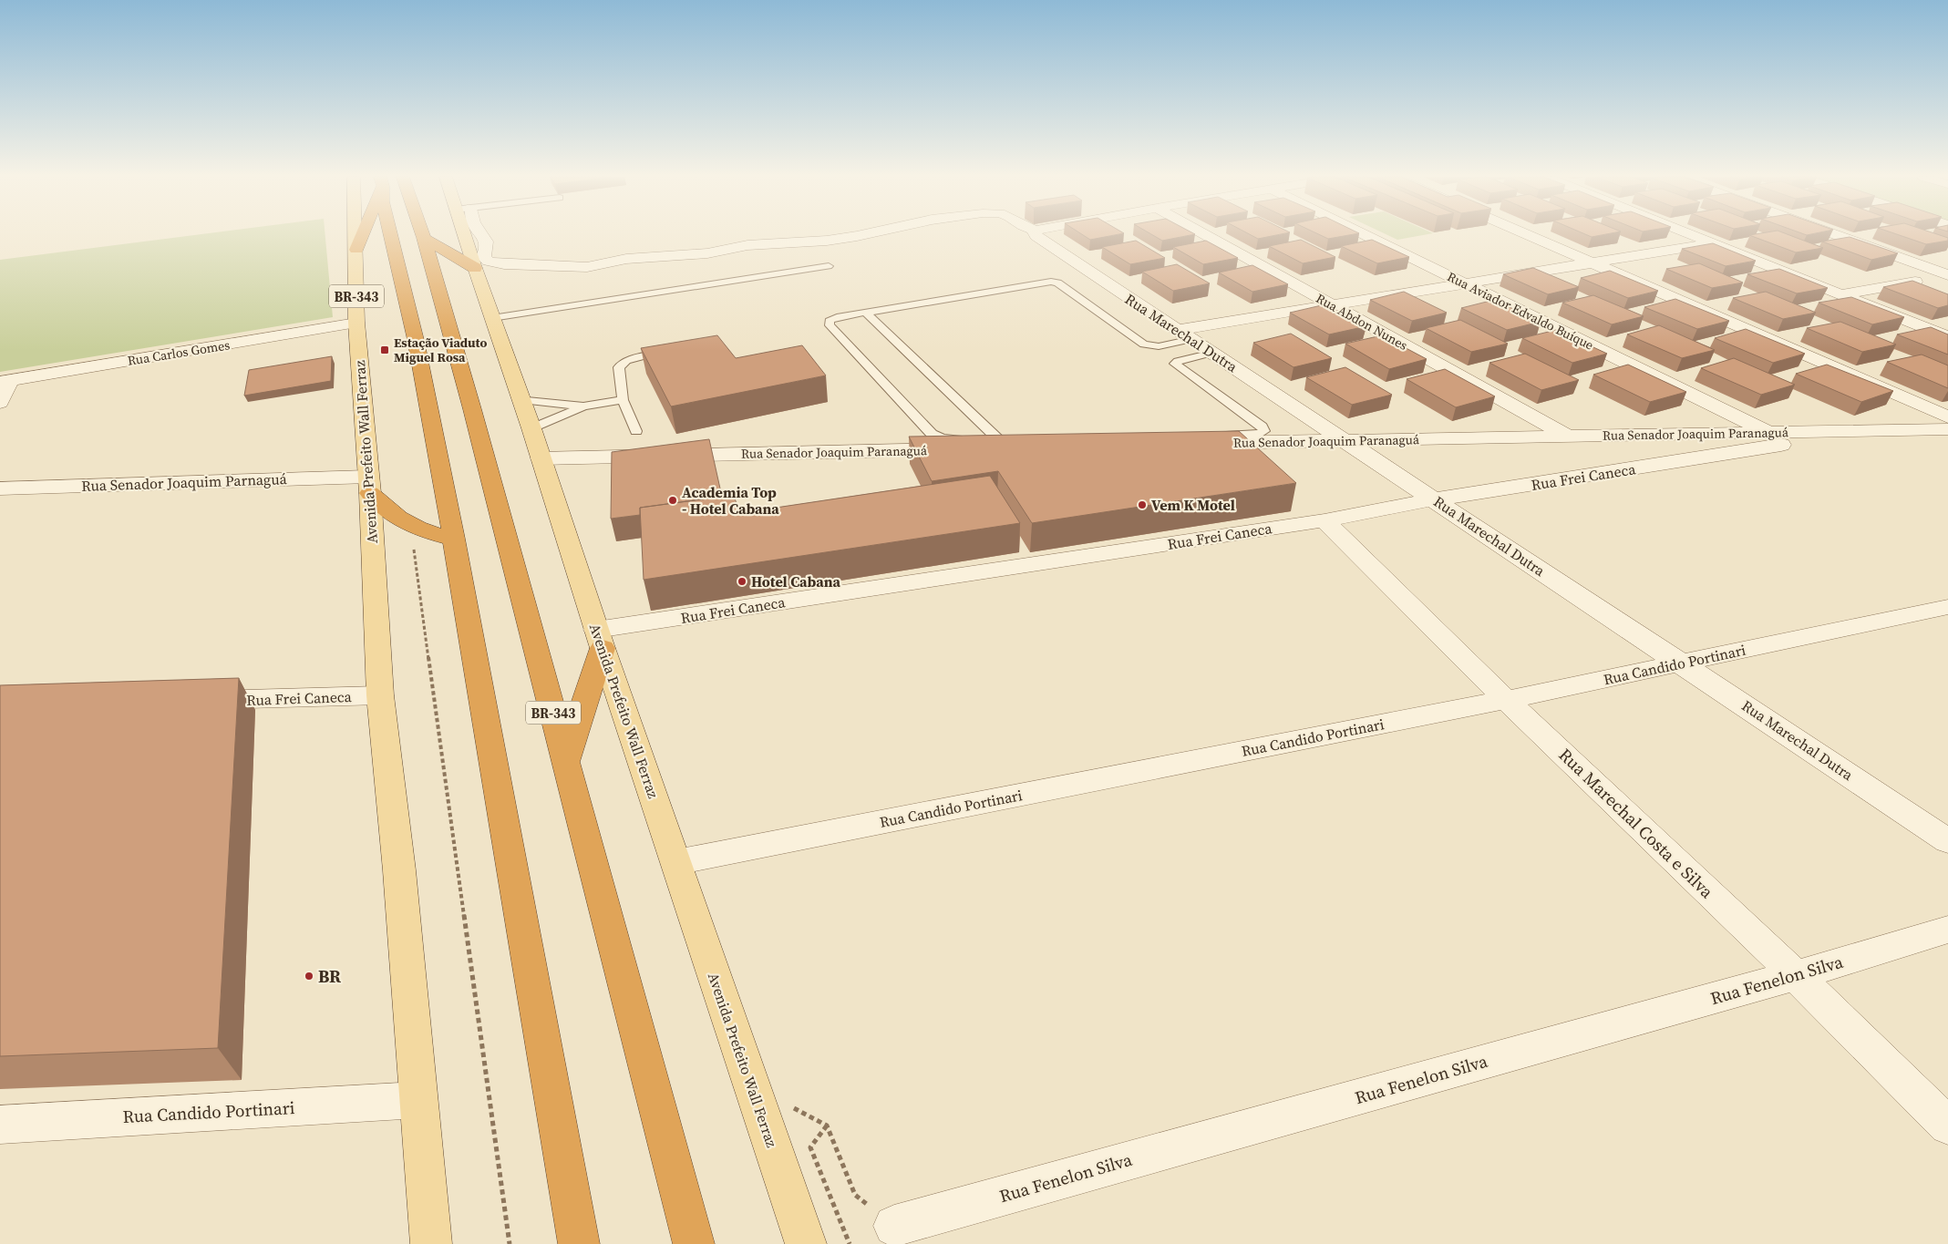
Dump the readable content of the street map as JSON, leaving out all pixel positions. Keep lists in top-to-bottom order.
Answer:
{
  "streets": {
    "highway": ["BR-343"],
    "main road": ["Avenida Prefeito Wall Ferraz"],
    "street": [
      "Rua Aviador Edvaldo Buíque",
      "Rua Abdon Nunes",
      "Rua Marechal Dutra",
      "Rua Carlos Gomes",
      "Rua Senador Joaquim Paranaguá",
      "Rua Frei Caneca",
      "Rua Senador Joaquim Parnaguá",
      "Rua Candido Portinari",
      "Rua Marechal Costa e Silva",
      "Rua Fenelon Silva"
    ]
  },
  "crossings": [
    ["Rua Aviador Edvaldo Buíque", "Rua Senador Joaquim Paranaguá"],
    ["Rua Abdon Nunes", "Rua Senador Joaquim Paranaguá"],
    ["Rua Marechal Dutra", "Rua Senador Joaquim Paranaguá"],
    ["Rua Marechal Dutra", "Rua Frei Caneca"],
    ["Rua Marechal Dutra", "Rua Candido Portinari"],
    ["Rua Carlos Gomes", "Avenida Prefeito Wall Ferraz"],
    ["Rua Senador Joaquim Paranaguá", "Avenida Prefeito Wall Ferraz"],
    ["Rua Senador Joaquim Paranaguá", "Rua Frei Caneca"],
    ["Avenida Prefeito Wall Ferraz", "Rua Frei Caneca"],
    ["Avenida Prefeito Wall Ferraz", "Rua Senador Joaquim Parnaguá"],
    ["Avenida Prefeito Wall Ferraz", "Rua Candido Portinari"],
    ["Rua Frei Caneca", "Rua Marechal Costa e Silva"],
    ["Rua Candido Portinari", "Rua Marechal Costa e Silva"],
    ["Rua Marechal Costa e Silva", "Rua Fenelon Silva"]
  ],
  "places": {
    "transit": ["Estação Viaduto Miguel Rosa"],
    "other": [
      "Academia Top - Hotel Cabana",
      "Vem K Motel",
      "Hotel Cabana",
      "BR"
    ]
  }
}
